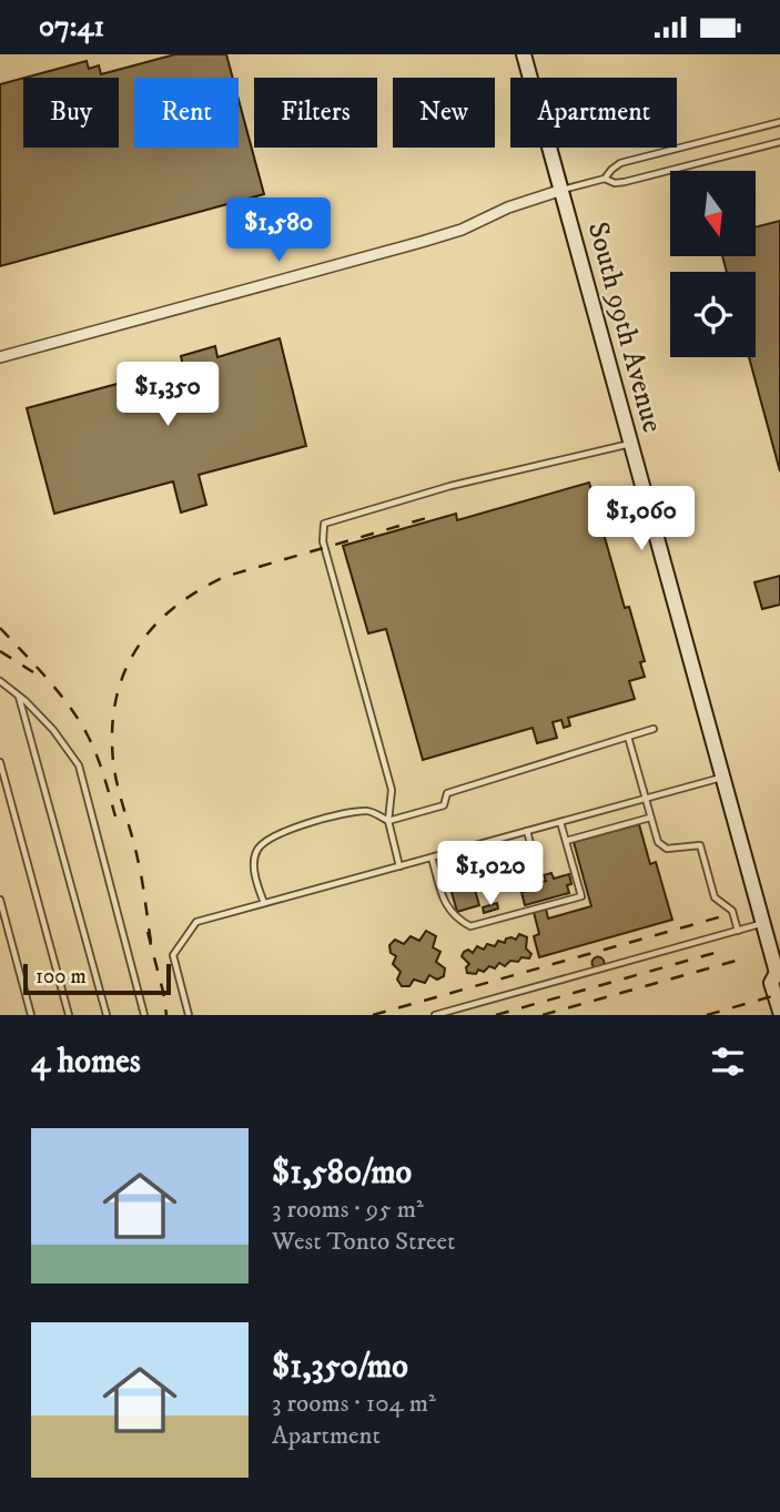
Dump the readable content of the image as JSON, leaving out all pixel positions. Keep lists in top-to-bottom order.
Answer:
{
  "streets": {
    "main road": ["South 99th Avenue"]
  },
  "scale_bar": "100 m",
  "north": "bottom",
  "page": {
    "status": "07:41",
    "chip": [
      "Buy",
      "Rent",
      "Filters",
      "New",
      "Apartment"
    ],
    "price": [
      "$1,580",
      "$1,350",
      "$1,060",
      "$1,020"
    ],
    "scale": "100 m",
    "heading": "4 homes",
    "list": [
      {
        "name": "$1,580/mo",
        "note": "3 rooms · 95 m² · West Tonto Street"
      },
      {
        "name": "$1,350/mo",
        "note": "3 rooms · 104 m² · Apartment"
      }
    ]
  }
}
